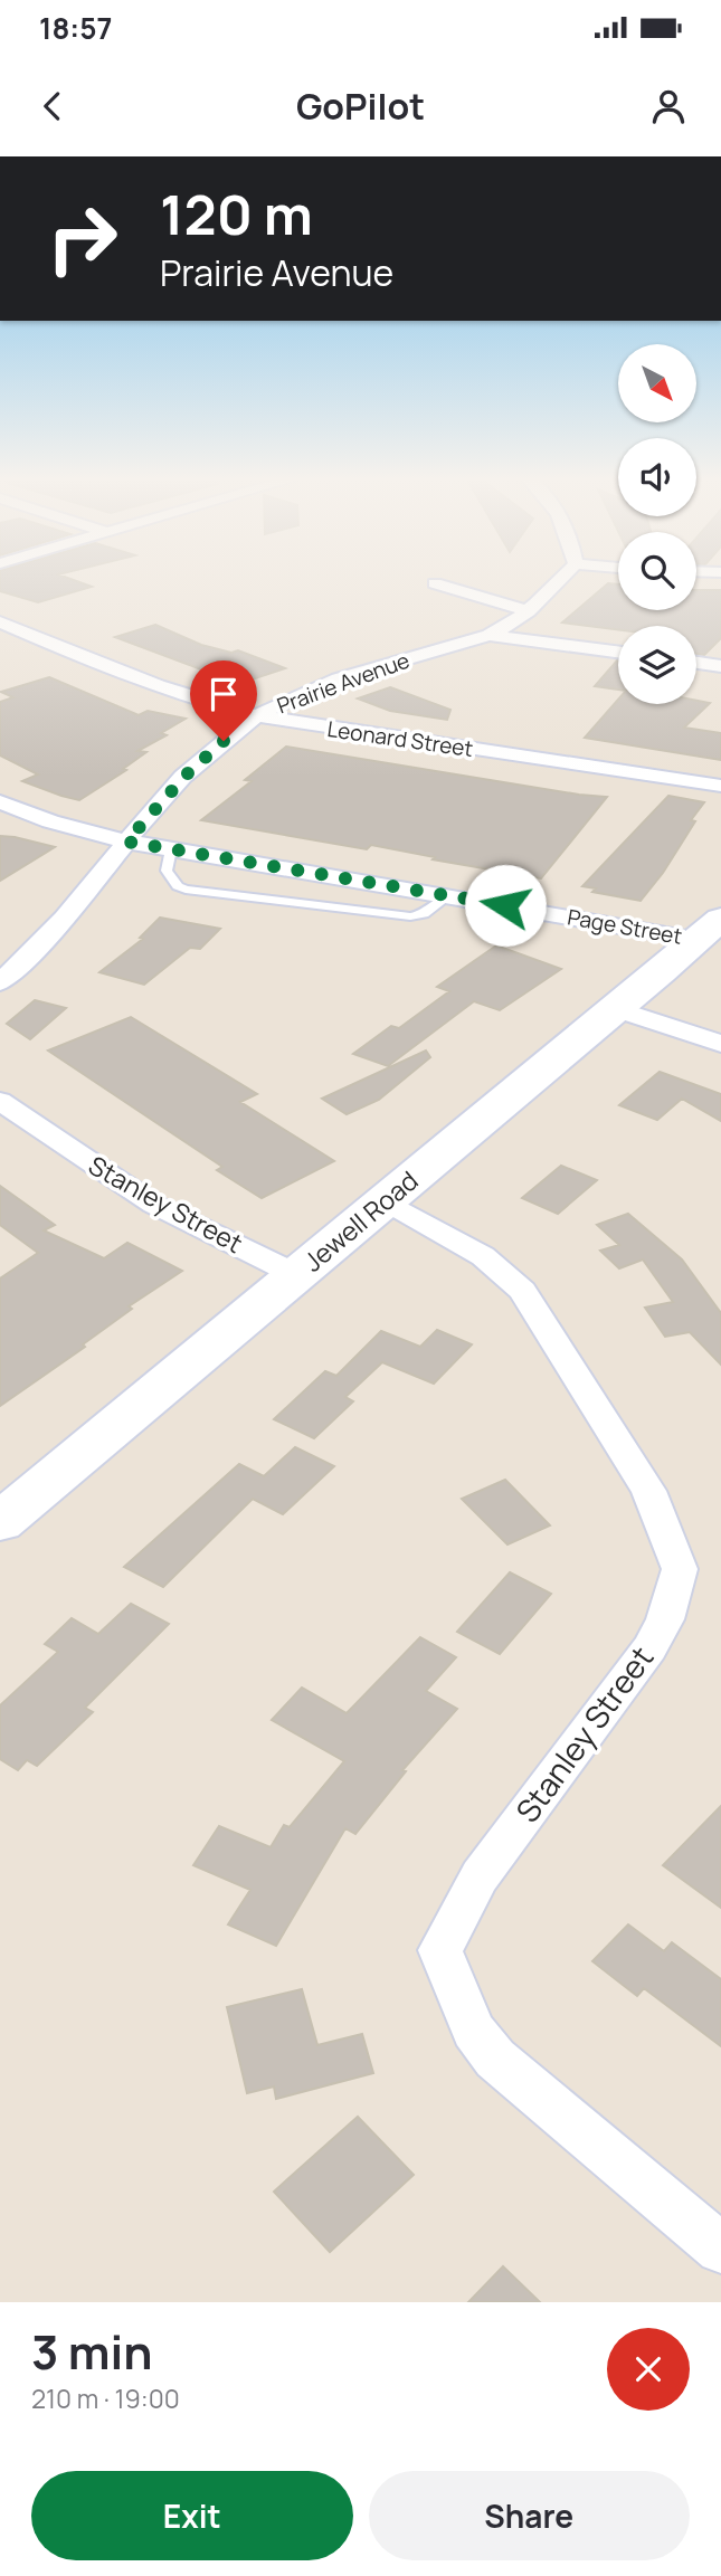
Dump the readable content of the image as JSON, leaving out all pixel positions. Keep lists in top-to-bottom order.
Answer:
{
  "streets": {
    "street": [
      "Prairie Avenue",
      "Leonard Street",
      "Page Street",
      "Stanley Street",
      "Jewell Road"
    ]
  },
  "crossings": [
    ["Prairie Avenue", "Leonard Street"],
    ["Prairie Avenue", "Page Street"],
    ["Page Street", "Jewell Road"],
    ["Stanley Street", "Jewell Road"]
  ],
  "north": "bottom right",
  "page": {
    "status": "18:57",
    "header": "GoPilot",
    "turn": ["120 m", "Prairie Avenue"],
    "heading": ["3 min", "210 m · 19:00"],
    "buttons": ["Exit", "Share"]
  }
}
